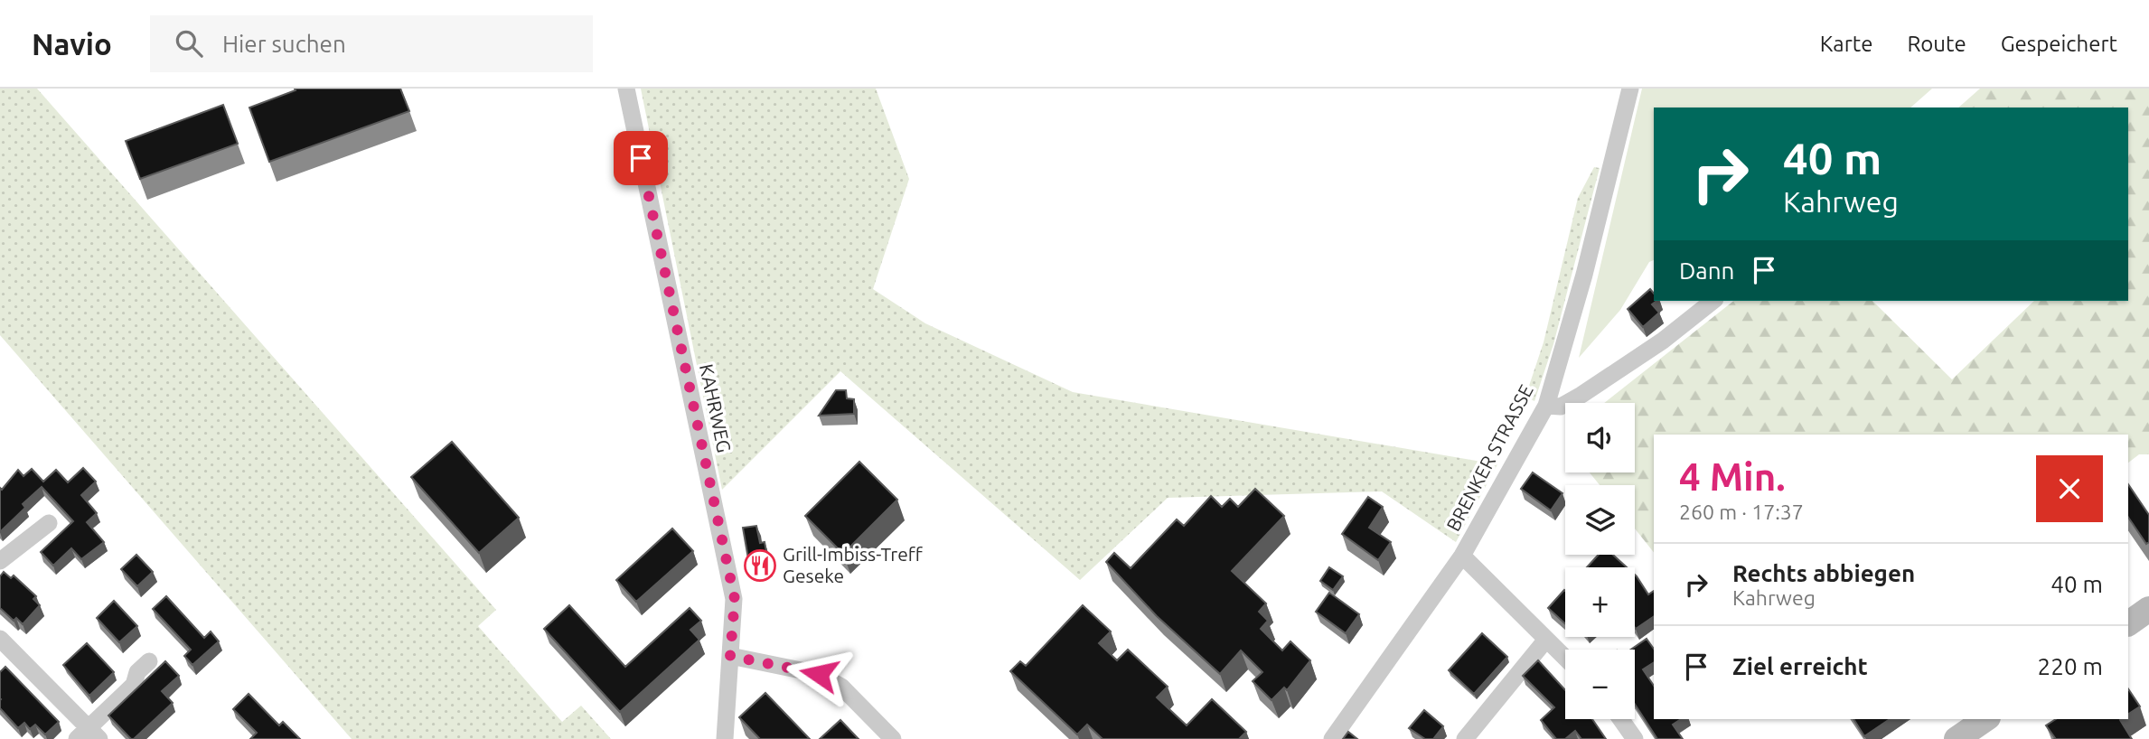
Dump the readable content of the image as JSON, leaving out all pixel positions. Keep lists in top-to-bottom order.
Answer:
{
  "streets": {
    "street": ["KAHRWEG", "BRENKER STRASSE"]
  },
  "places": {
    "restaurant": ["Grill-Imbiss-Treff Geseke"]
  },
  "page": {
    "header": "Navio",
    "search": "Hier suchen",
    "nav": ["Karte", "Route", "Gespeichert"],
    "turn": ["40 m", "Kahrweg"],
    "then": "Dann",
    "map_buttons": ["+", "−"],
    "heading": ["4 Min.", "260 m · 17:37"],
    "list": [
      {
        "name": "Rechts abbiegen",
        "note": "Kahrweg",
        "value": "40 m"
      },
      {
        "name": "Ziel erreicht",
        "value": "220 m"
      }
    ]
  }
}
